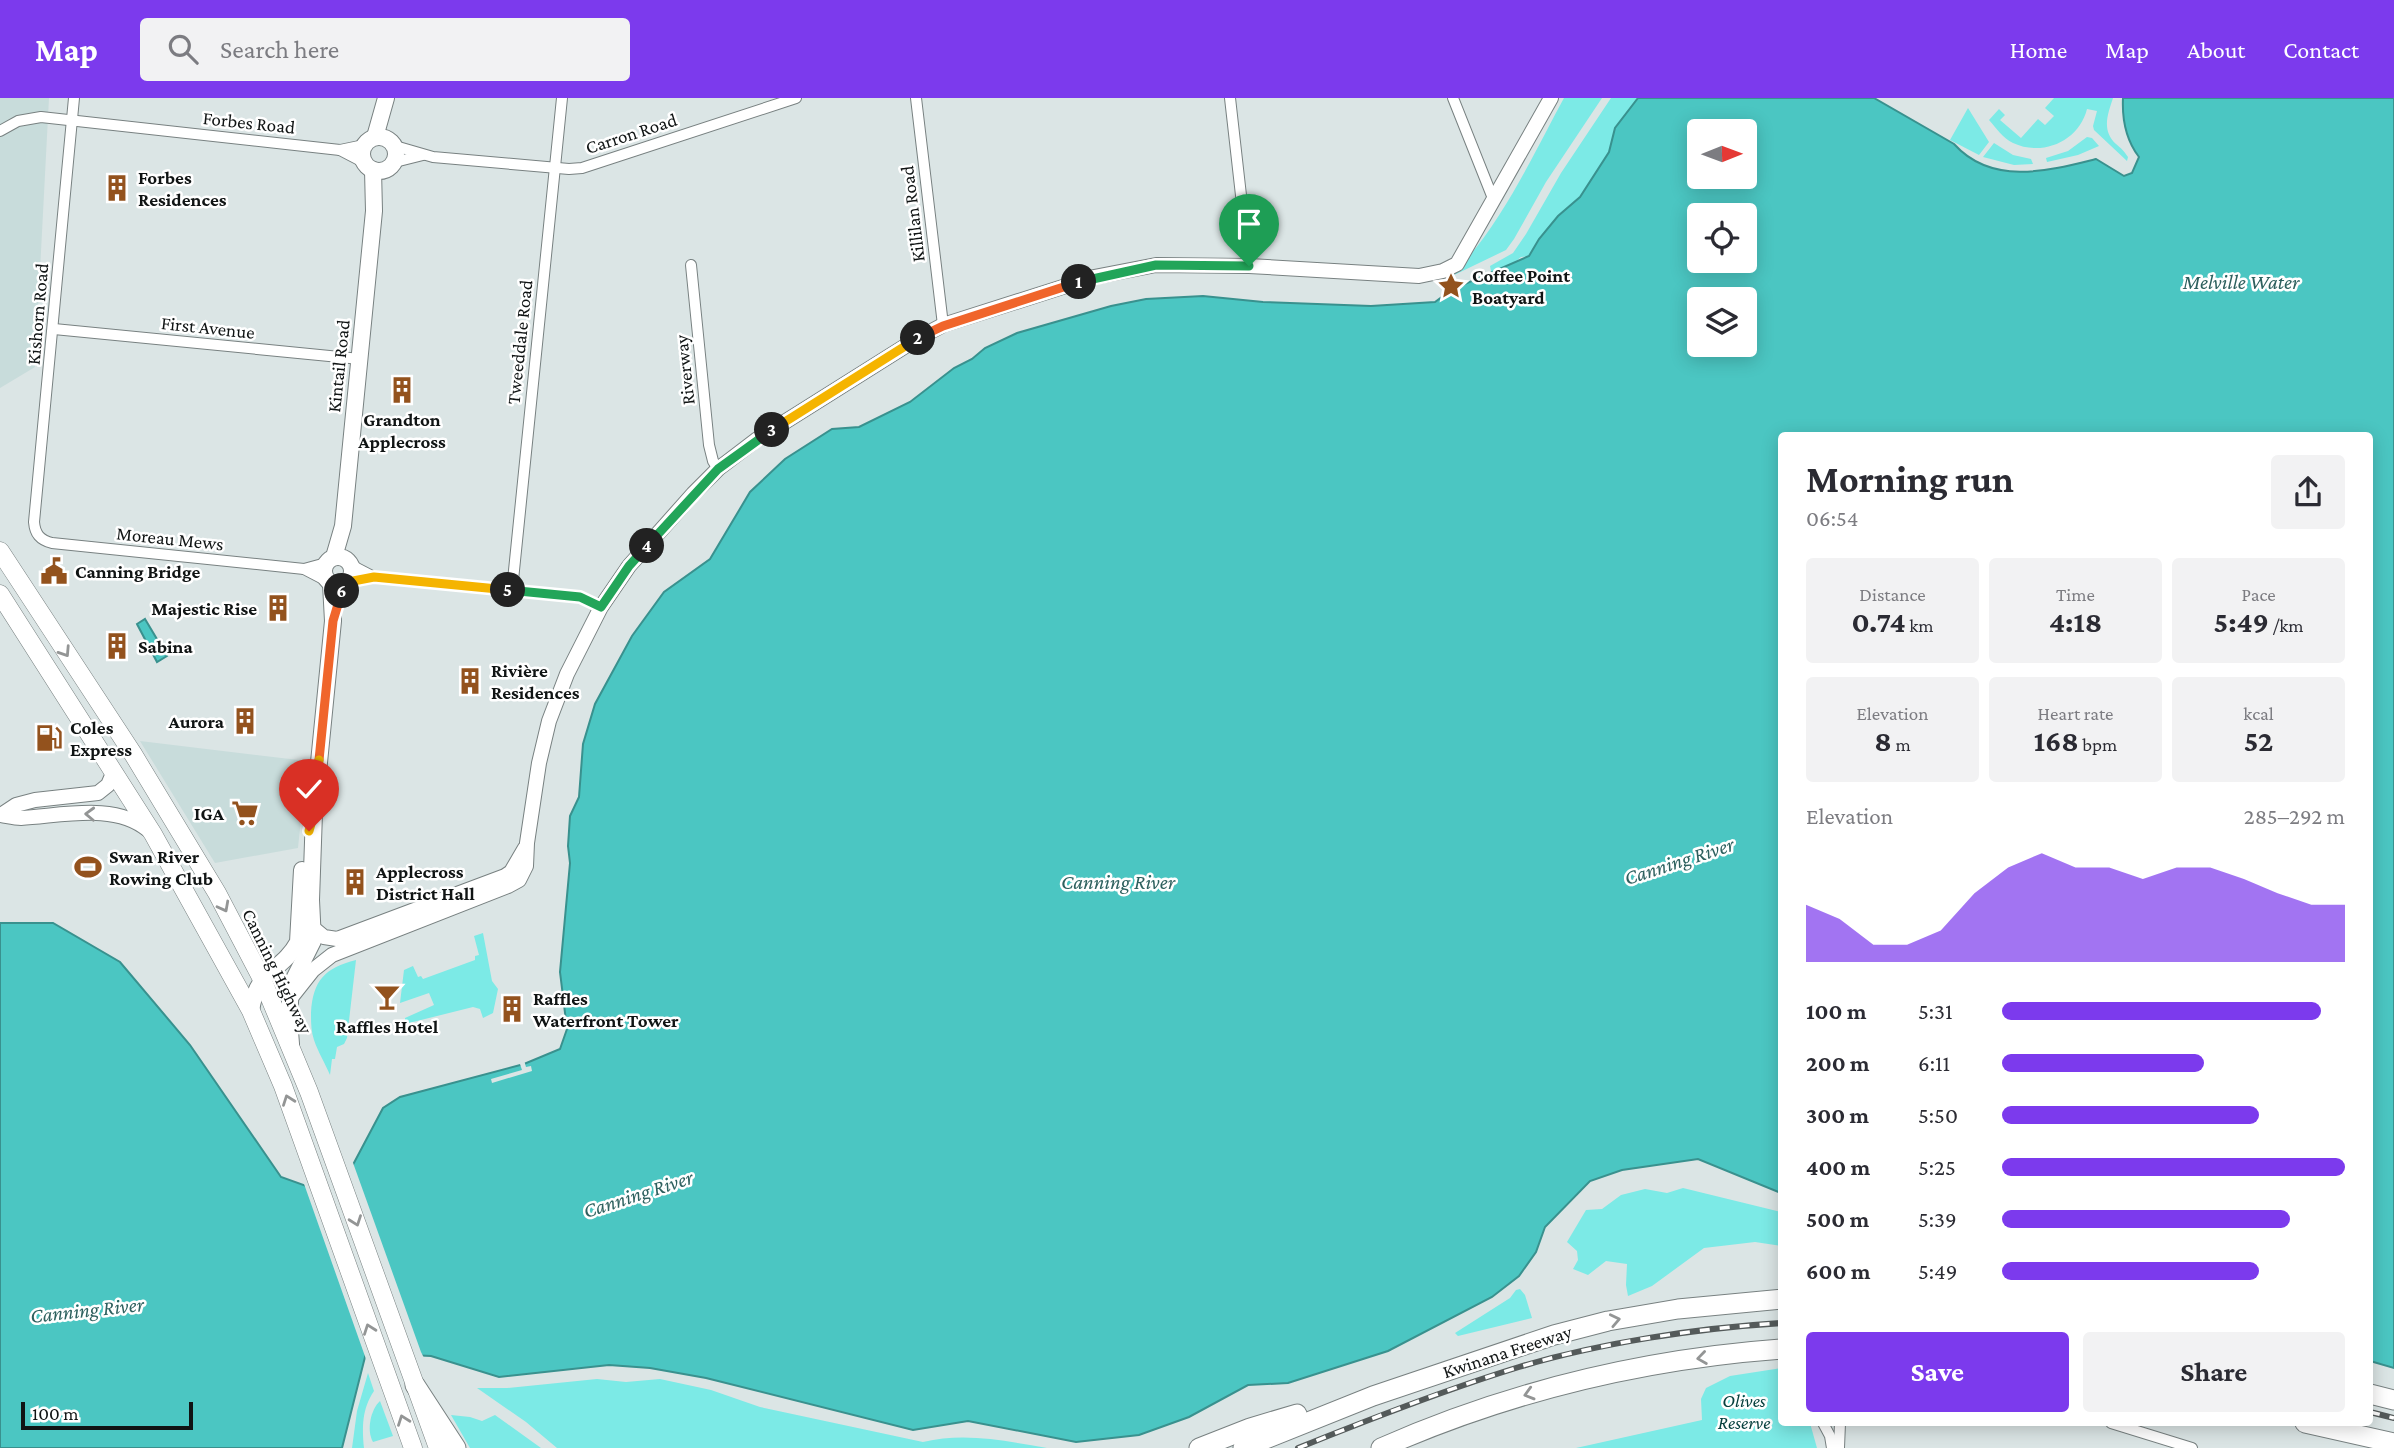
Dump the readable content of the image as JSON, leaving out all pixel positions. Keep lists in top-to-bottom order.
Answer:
{
  "streets": {
    "highway": ["Canning Highway", "Kwinana Freeway"],
    "main road": ["Kintail Road"],
    "street": [
      "Forbes Road",
      "Carron Road",
      "Killilan Road",
      "Kishorn Road",
      "First Avenue",
      "Tweeddale Road",
      "Riverway",
      "Moreau Mews"
    ]
  },
  "crossings": [
    ["Forbes Road", "Carron Road"],
    ["Forbes Road", "Kishorn Road"],
    ["Forbes Road", "Tweeddale Road"],
    ["Forbes Road", "Kintail Road"],
    ["Carron Road", "Tweeddale Road"],
    ["Kishorn Road", "First Avenue"],
    ["Kishorn Road", "Moreau Mews"],
    ["First Avenue", "Kintail Road"],
    ["Kintail Road", "Moreau Mews"]
  ],
  "water": ["Melville Water", "Canning River"],
  "parks": ["Olives Reserve"],
  "places": {
    "building": [
      "Forbes Residences",
      "Grandton Applecross",
      "Majestic Rise",
      "Sabina",
      "Rivière Residences",
      "Aurora",
      "Applecross District Hall",
      "Raffles Waterfront Tower"
    ],
    "place": ["Coffee Point Boatyard"],
    "public building": ["Canning Bridge"],
    "fuel station": ["Coles Express"],
    "supermarket": ["IGA"],
    "sports": ["Swan River Rowing Club"],
    "bar": ["Raffles Hotel"]
  },
  "scale_bar": "100 m",
  "north": "right",
  "page": {
    "header": "Map",
    "search": "Search here",
    "nav": [
      "Home",
      "Map",
      "About",
      "Contact"
    ],
    "pins": [
      "1",
      "2",
      "3",
      "4",
      "5",
      "6"
    ],
    "heading": ["Morning run", "06:54"],
    "stats": [
      ["Distance", "0.74 km"],
      ["Time", "4:18"],
      ["Pace", "5:49 /km"],
      ["Elevation", "8 m"],
      ["Heart rate", "168 bpm"],
      ["kcal", "52"]
    ],
    "chart": ["Elevation", "285–292 m"],
    "list": [
      {
        "name": "100 m",
        "note": "5:31"
      },
      {
        "name": "200 m",
        "note": "6:11"
      },
      {
        "name": "300 m",
        "note": "5:50"
      },
      {
        "name": "400 m",
        "note": "5:25"
      },
      {
        "name": "500 m",
        "note": "5:39"
      },
      {
        "name": "600 m",
        "note": "5:49"
      }
    ],
    "buttons": ["Save", "Share"],
    "scale": "100 m"
  }
}
